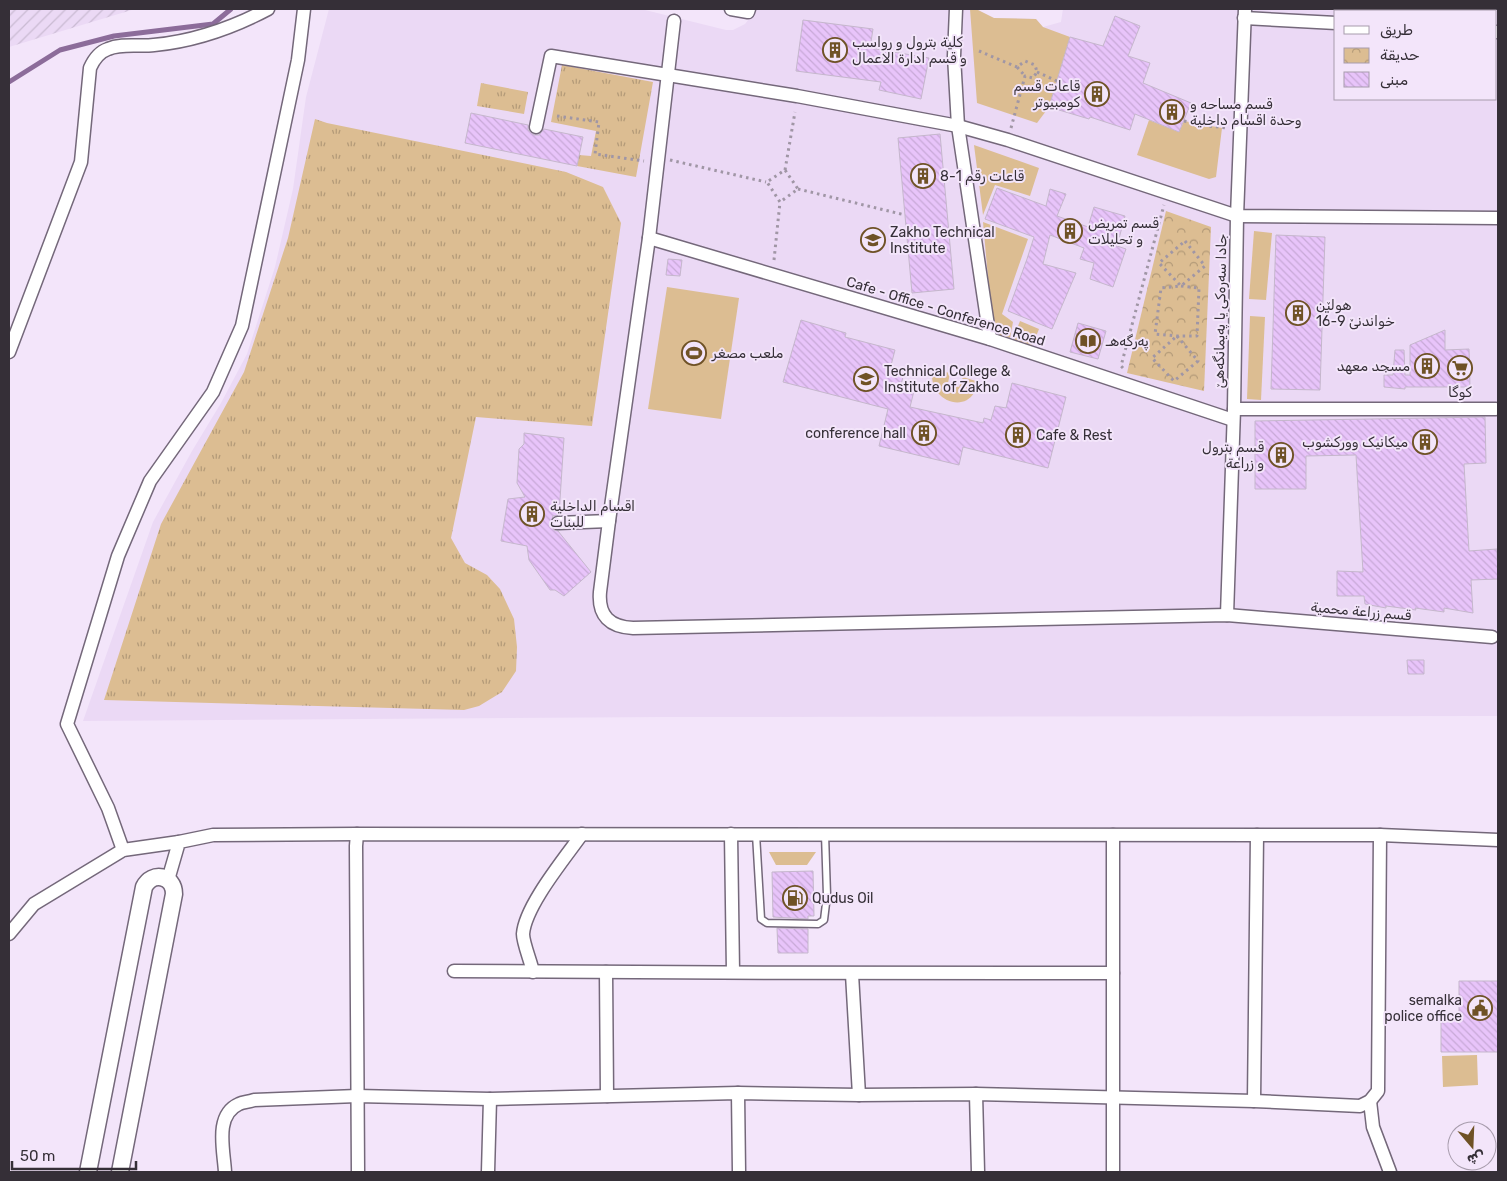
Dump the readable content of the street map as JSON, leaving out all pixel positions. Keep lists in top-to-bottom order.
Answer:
{
  "streets": {
    "street": ["Cafe - Office - Conference Road", "جادا سه‌ره‌كى يا په‌يمانگه‌هێ", "قسم زراعة محمية"]
  },
  "crossings": [
    ["Cafe - Office - Conference Road", "جادا سه‌ره‌كى يا په‌يمانگه‌هێ"],
    ["Cafe - Office - Conference Road", "قسم زراعة محمية"],
    ["جادا سه‌ره‌كى يا په‌يمانگه‌هێ", "قسم زراعة محمية"]
  ],
  "places": {
    "building": [
      "كلية بترول و رواسب و قسم ادارة الاعمال",
      "قاعات قسم کومبیوتر",
      "قسم مساحه‌ و وحدة اقسام داخلية",
      "قاعات رقم 1-8",
      "قسم تمریض و تحلیلات",
      "هولێن خواندنێ 9-16",
      "مسجد معهد",
      "conference hall",
      "Cafe & Rest",
      "میکانیک وورکشوب",
      "قسم بترول و زراعة",
      "اقسام الداخلیة للبنات"
    ],
    "school or university": ["Zakho Technical Institute", "Technical College & Institute of Zakho"],
    "library": ["په‌رگه‌هـ"],
    "sports": ["ملعب مصغر"],
    "supermarket": ["كوگا"],
    "fuel station": ["Qudus Oil"],
    "public building": ["semalka police office"]
  },
  "legend": ["طريق", "حديقة", "مبنى"],
  "scale_bar": "50 m",
  "north": "bottom"
}
